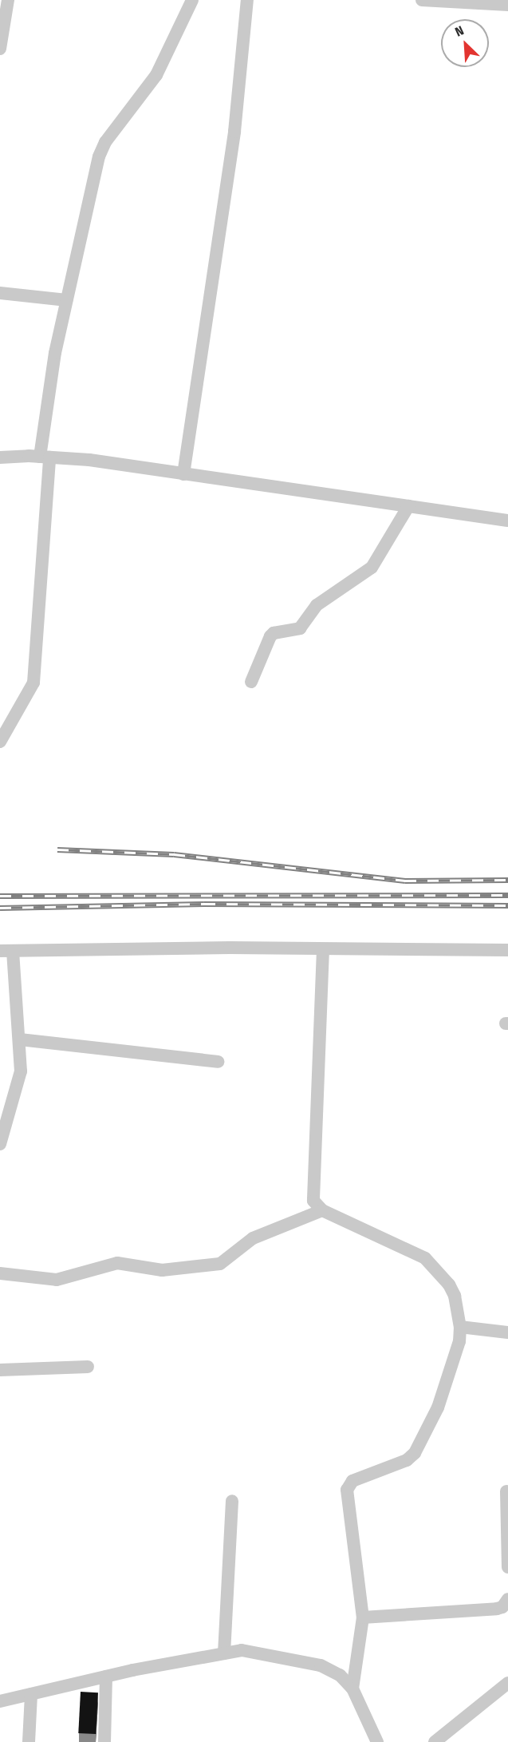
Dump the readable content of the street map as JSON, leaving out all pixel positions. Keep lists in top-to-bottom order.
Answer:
{
  "north": "top left"
}
